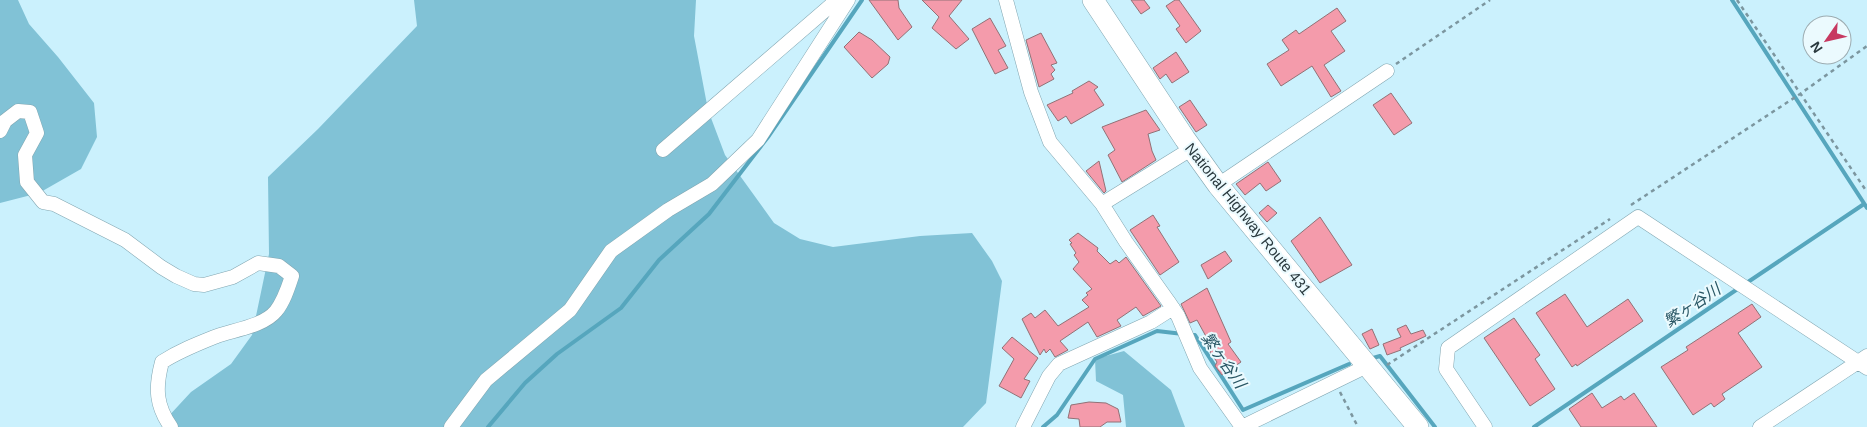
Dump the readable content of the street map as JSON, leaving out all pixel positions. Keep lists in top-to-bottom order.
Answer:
{
  "streets": {
    "highway": ["National Highway Route 431"]
  },
  "water": ["繁ヶ谷川"],
  "north": "bottom left"
}
